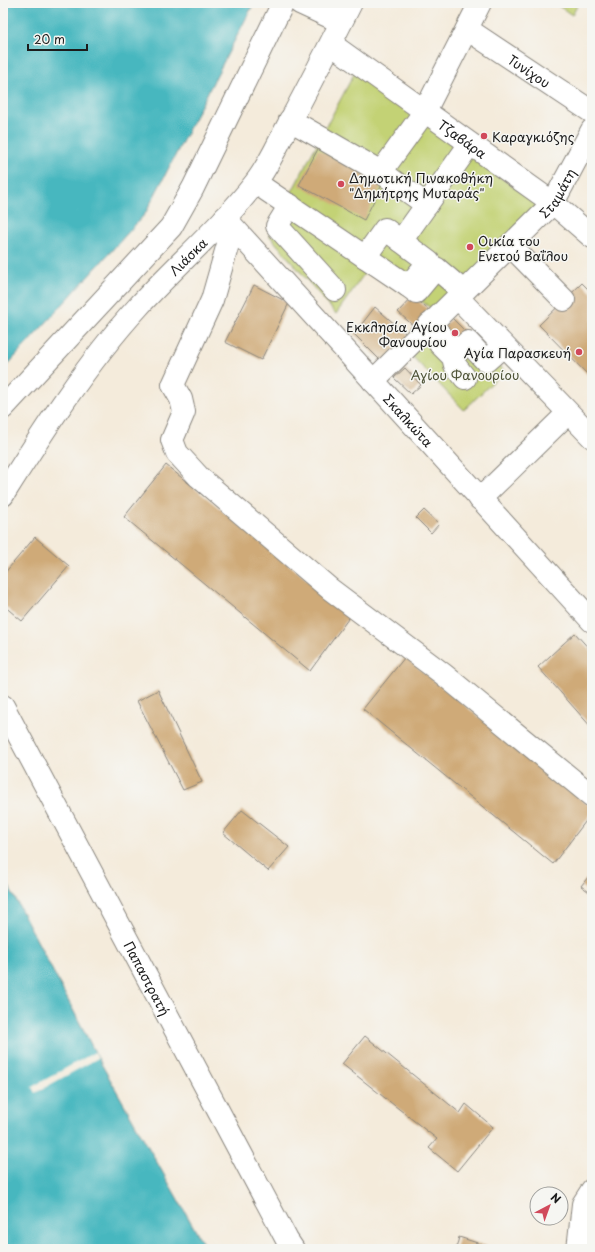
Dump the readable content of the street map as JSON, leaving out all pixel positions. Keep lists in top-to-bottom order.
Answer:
{
  "streets": {
    "street": [
      "Τυνίχου",
      "Τζαβάρα",
      "Σταμάτη",
      "Λιάσκα",
      "Σκαλκώτα",
      "Παπαστρατή"
    ]
  },
  "crossings": [
    ["Τζαβάρα", "Σταμάτη"],
    ["Τζαβάρα", "Λιάσκα"],
    ["Σταμάτη", "Σκαλκώτα"],
    ["Λιάσκα", "Σκαλκώτα"]
  ],
  "parks": ["Αγίου Φανουρίου"],
  "places": [
    "Καραγκιόζης",
    "Δημοτική Πινακοθήκη \"Δημήτρης Μυταράς\"",
    "Οικία του Ενετού Βαΐλου",
    "Εκκλησία Αγίου Φανουρίου",
    "Αγία Παρασκευή"
  ],
  "scale_bar": "20 m",
  "north": "top right"
}
